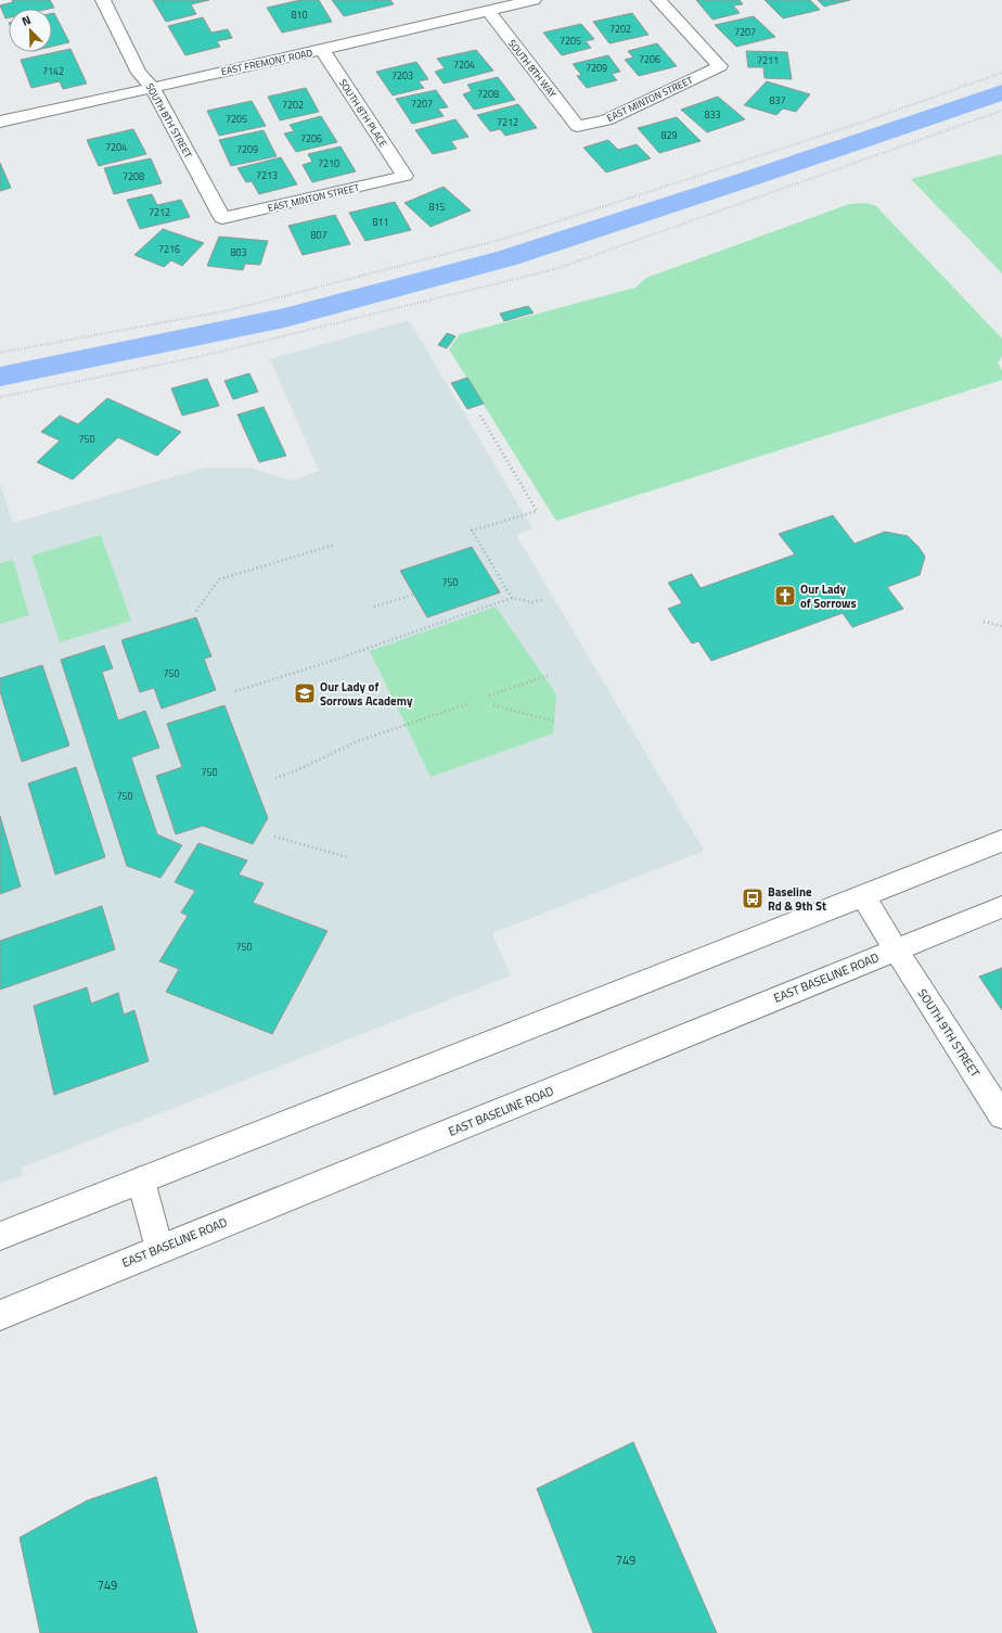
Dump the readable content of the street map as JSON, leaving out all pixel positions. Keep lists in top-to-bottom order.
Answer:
{
  "streets": {
    "street": [
      "EAST FREMONT ROAD",
      "SOUTH 8TH WAY",
      "EAST MINTON STREET",
      "SOUTH 8TH PLACE",
      "SOUTH 8TH STREET",
      "EAST BASELINE ROAD",
      "SOUTH 9TH STREET"
    ]
  },
  "crossings": [
    ["EAST FREMONT ROAD", "SOUTH 8TH WAY"],
    ["EAST FREMONT ROAD", "SOUTH 8TH PLACE"],
    ["EAST FREMONT ROAD", "SOUTH 8TH STREET"],
    ["SOUTH 8TH WAY", "EAST MINTON STREET"],
    ["EAST MINTON STREET", "SOUTH 8TH PLACE"],
    ["EAST MINTON STREET", "SOUTH 8TH STREET"],
    ["EAST BASELINE ROAD", "SOUTH 9TH STREET"]
  ],
  "places": {
    "church": ["Our Lady of Sorrows"],
    "school or university": ["Our Lady of Sorrows Academy"],
    "bus stop": ["Baseline Rd & 9th St"]
  },
  "house_numbers": [
    "810",
    "7202",
    "7207",
    "7205",
    "7206",
    "7211",
    "7204",
    "7209",
    "7142",
    "7203",
    "7208",
    "837",
    "7207",
    "7202",
    "833",
    "7205",
    "7212",
    "829",
    "7206",
    "7204",
    "7209",
    "7210",
    "7213",
    "7208",
    "815",
    "7212",
    "811",
    "807",
    "7216",
    "803",
    "750",
    "750",
    "750",
    "750",
    "750",
    "750",
    "749",
    "749"
  ],
  "north": "top left"
}
